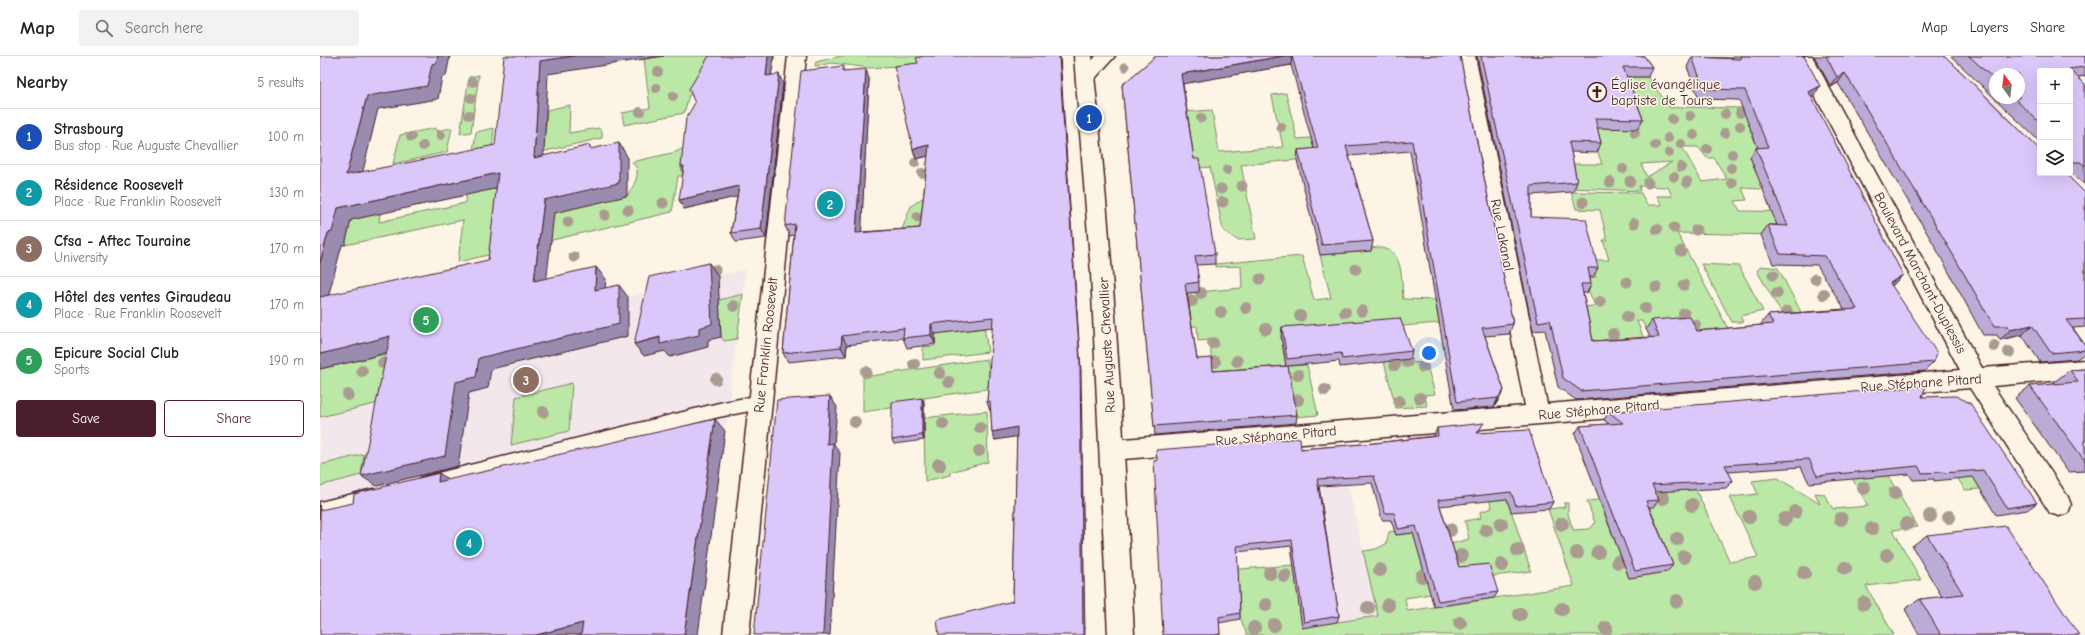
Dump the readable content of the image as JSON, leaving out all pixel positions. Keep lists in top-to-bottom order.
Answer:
{
  "streets": {
    "street": [
      "Rue Lakanal",
      "Boulevard Marchant-Duplessis",
      "Rue Franklin Roosevelt",
      "Rue Auguste Chevallier",
      "Rue Stéphane Pitard"
    ]
  },
  "crossings": [
    ["Rue Lakanal", "Rue Stéphane Pitard"],
    ["Boulevard Marchant-Duplessis", "Rue Stéphane Pitard"],
    ["Rue Auguste Chevallier", "Rue Stéphane Pitard"]
  ],
  "places": {
    "church": ["Église évangélique baptiste de Tours"]
  },
  "north": "top",
  "page": {
    "header": "Map",
    "search": "Search here",
    "nav": ["Map", "Layers", "Share"],
    "heading": ["Nearby", "5 results"],
    "map_buttons": ["+", "−"],
    "pins": [
      "1",
      "2",
      "5",
      "3",
      "4"
    ],
    "list": [
      {
        "mark": "1",
        "name": "Strasbourg",
        "note": "Bus stop · Rue Auguste Chevallier",
        "value": "100 m"
      },
      {
        "mark": "2",
        "name": "Résidence Roosevelt",
        "note": "Place · Rue Franklin Roosevelt",
        "value": "130 m"
      },
      {
        "mark": "3",
        "name": "Cfsa - Aftec Touraine",
        "note": "University",
        "value": "170 m"
      },
      {
        "mark": "4",
        "name": "Hôtel des ventes Giraudeau",
        "note": "Place · Rue Franklin Roosevelt",
        "value": "170 m"
      },
      {
        "mark": "5",
        "name": "Epicure Social Club",
        "note": "Sports",
        "value": "190 m"
      }
    ],
    "buttons": ["Save", "Share"]
  }
}
